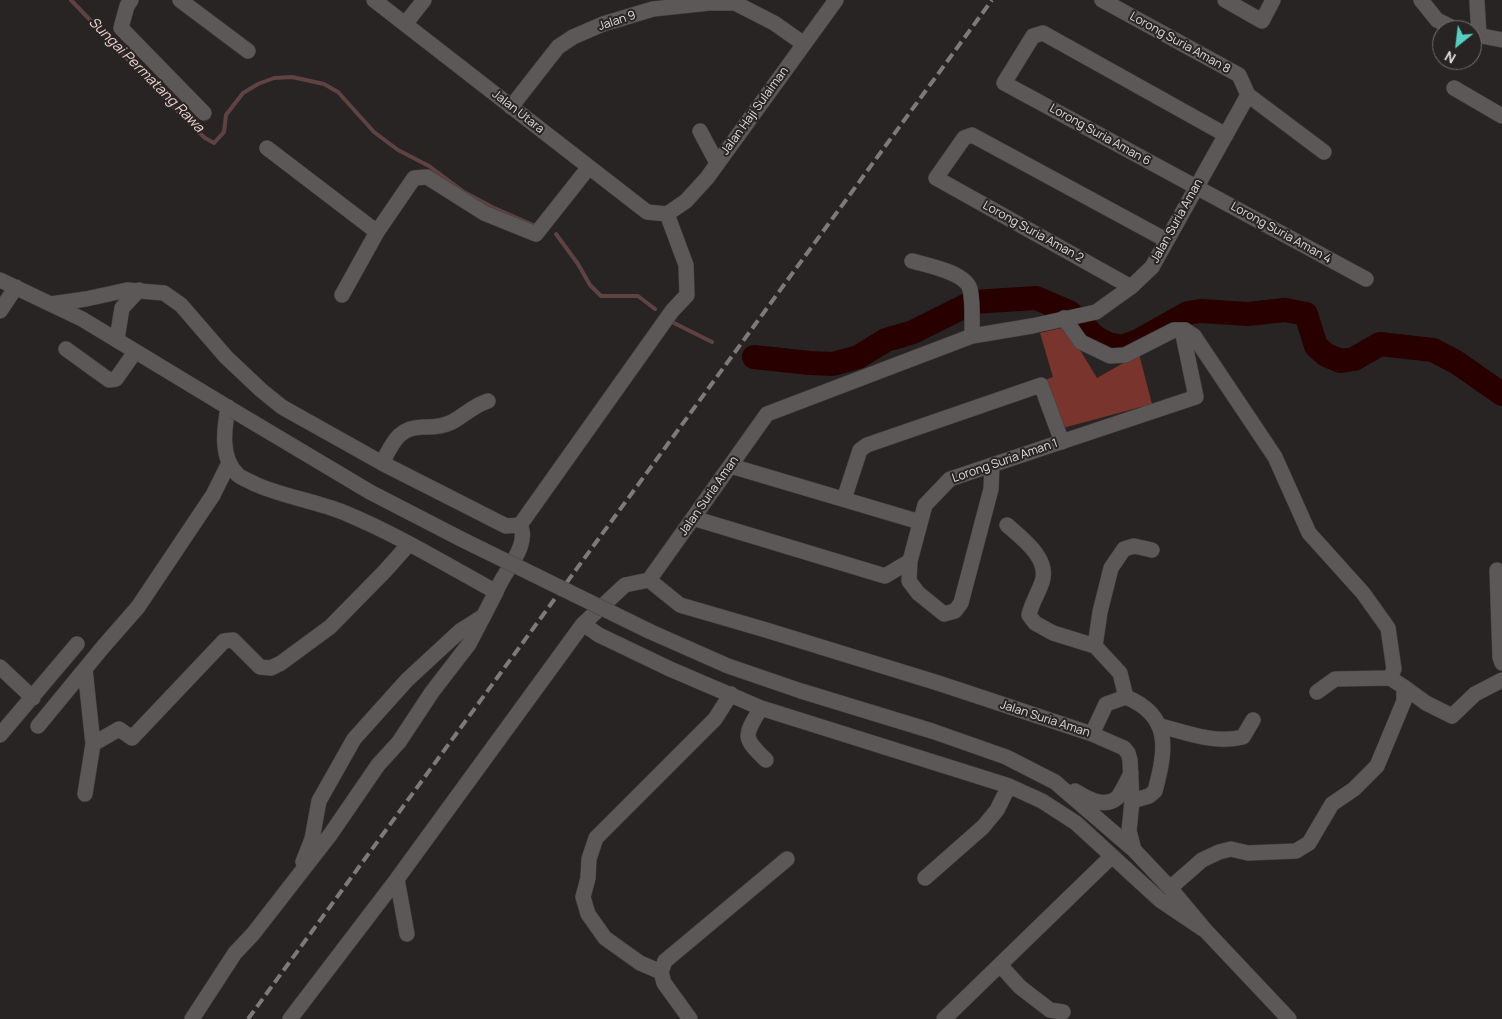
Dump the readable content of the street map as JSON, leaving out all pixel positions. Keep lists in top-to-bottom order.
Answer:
{
  "streets": {
    "street": [
      "Jalan 9",
      "Lorong Suria Aman 8",
      "Jalan Haji Sulaiman",
      "Jalan Utara",
      "Lorong Suria Aman 6",
      "Jalan Suria Aman",
      "Lorong Suria Aman 2",
      "Lorong Suria Aman 4",
      "Lorong Suria Aman 1"
    ]
  },
  "crossings": [
    ["Jalan 9", "Jalan Haji Sulaiman"],
    ["Jalan 9", "Jalan Utara"],
    ["Lorong Suria Aman 8", "Jalan Suria Aman"],
    ["Jalan Haji Sulaiman", "Jalan Utara"],
    ["Lorong Suria Aman 6", "Jalan Suria Aman"],
    ["Lorong Suria Aman 6", "Lorong Suria Aman 4"],
    ["Jalan Suria Aman", "Lorong Suria Aman 2"],
    ["Jalan Suria Aman", "Lorong Suria Aman 4"]
  ],
  "water": ["Sungai Permatang Rawa"],
  "north": "bottom left"
}
